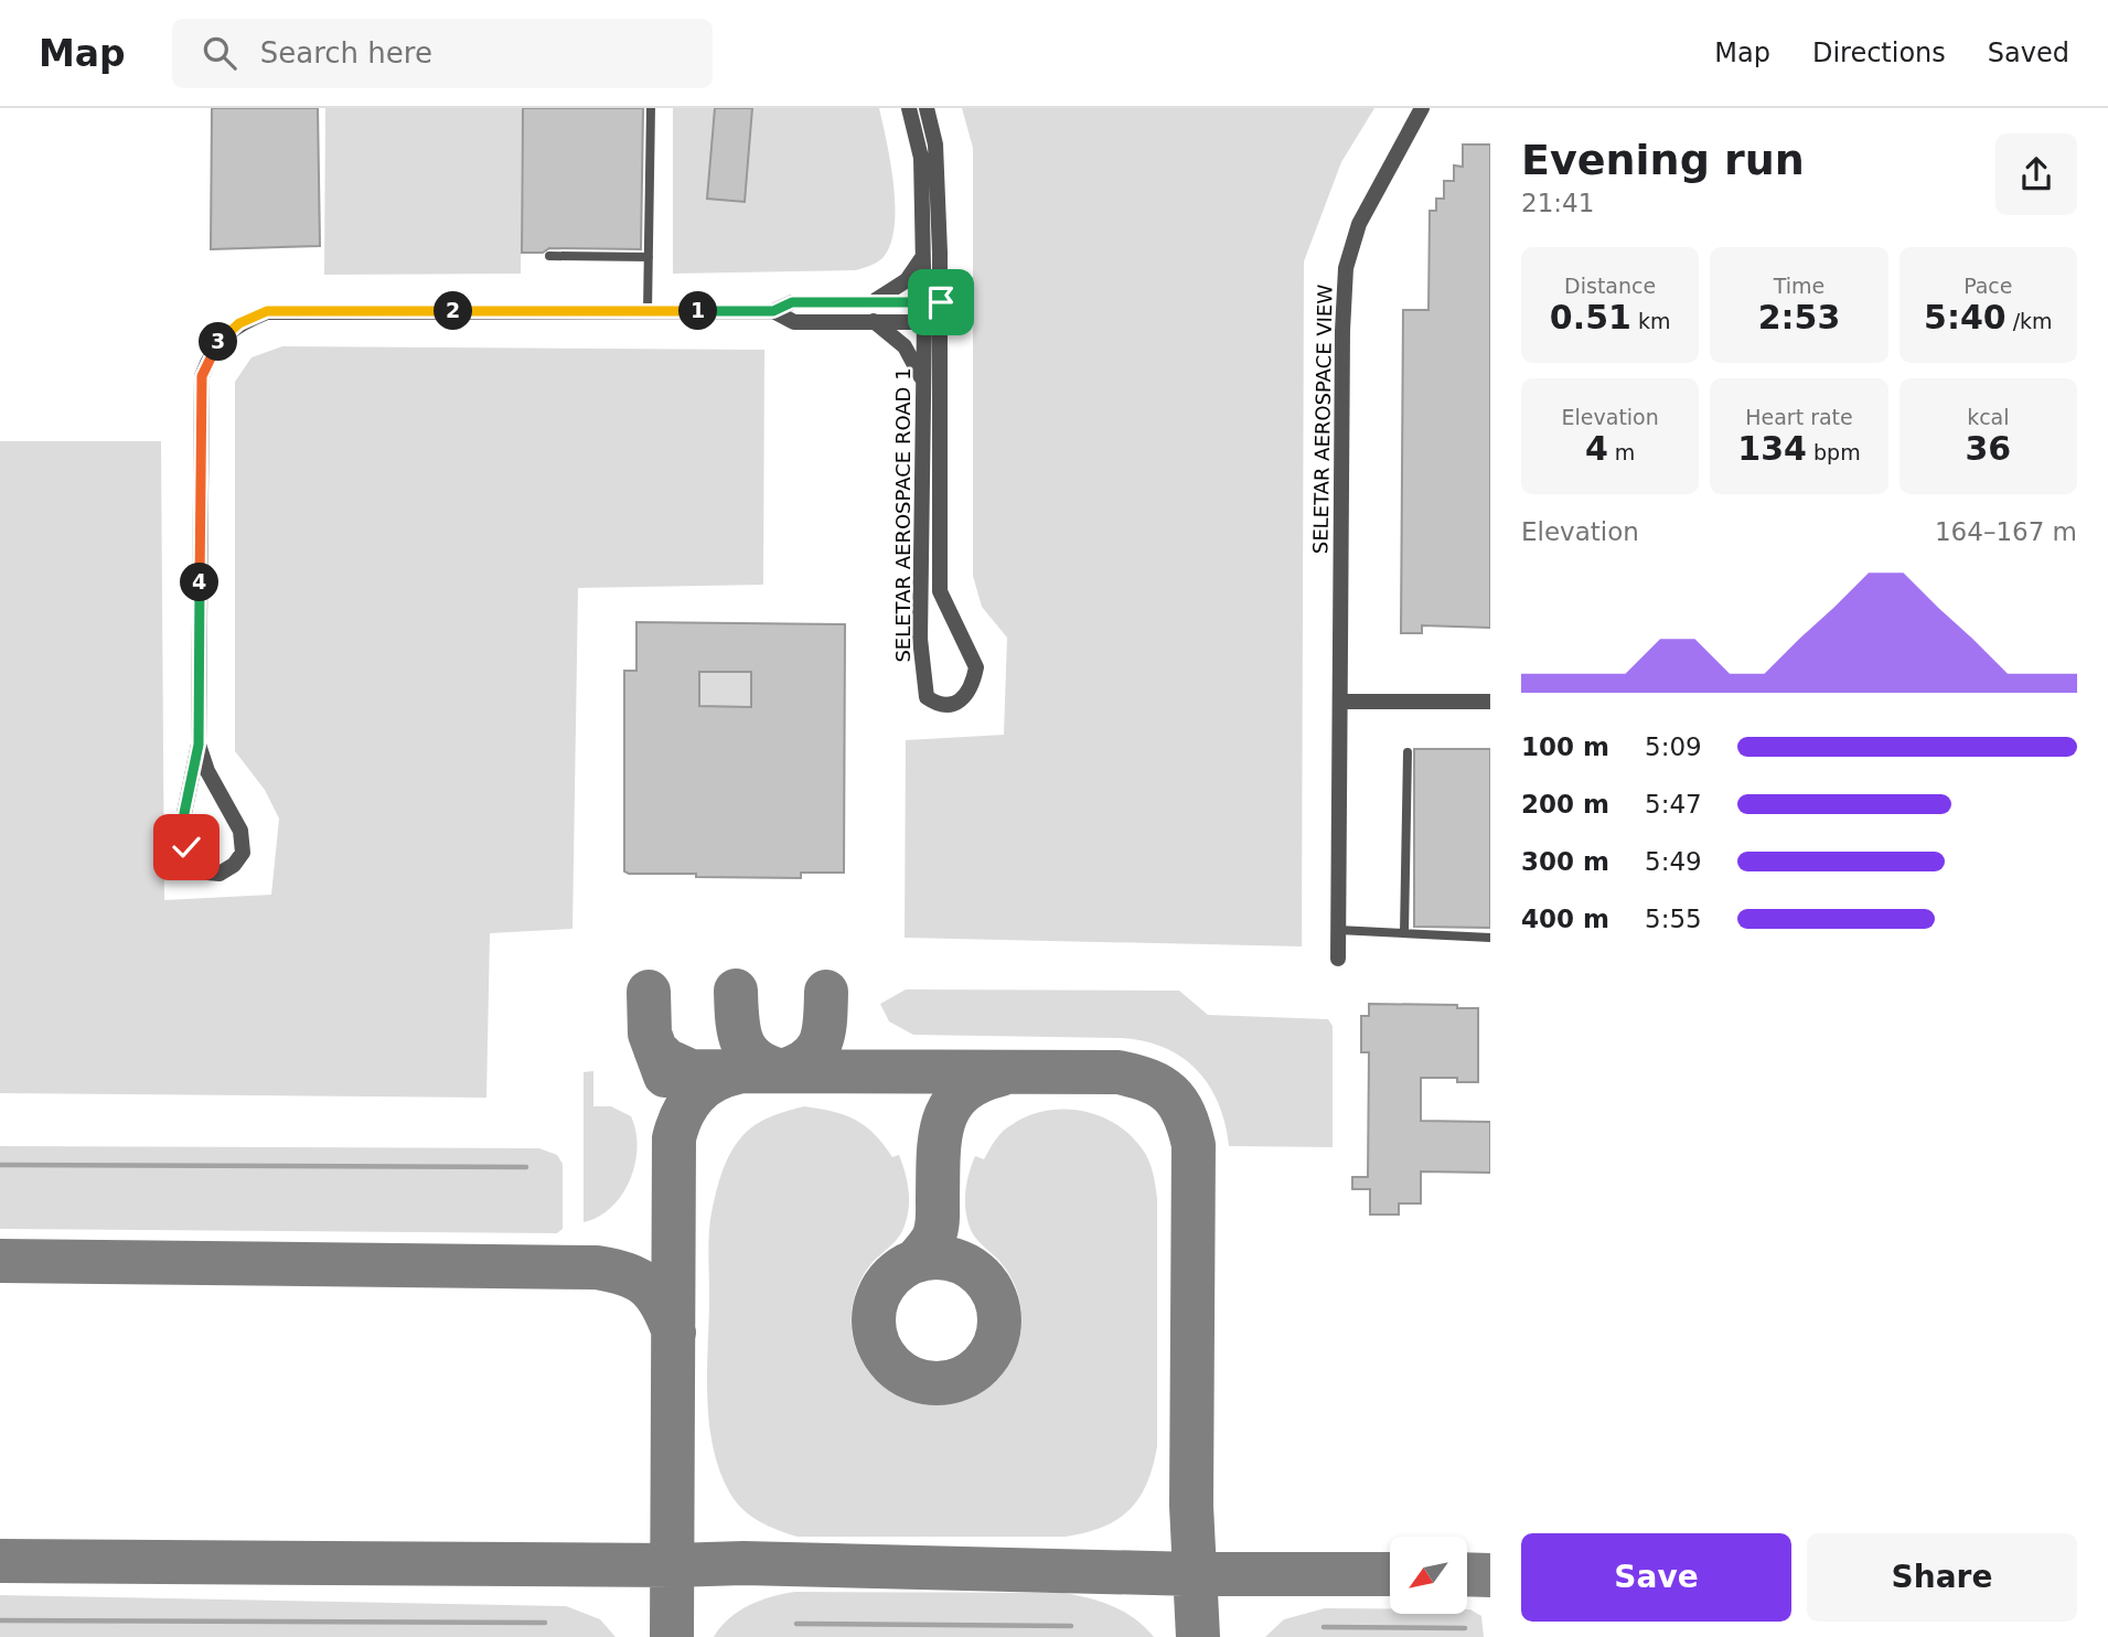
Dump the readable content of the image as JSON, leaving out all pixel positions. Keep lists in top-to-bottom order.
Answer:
{
  "streets": {
    "street": ["SELETAR AEROSPACE VIEW", "SELETAR AEROSPACE ROAD 1"]
  },
  "north": "bottom left",
  "page": {
    "header": "Map",
    "search": "Search here",
    "nav": ["Map", "Directions", "Saved"],
    "heading": ["Evening run", "21:41"],
    "stats": [
      ["Distance", "0.51 km"],
      ["Time", "2:53"],
      ["Pace", "5:40 /km"],
      ["Elevation", "4 m"],
      ["Heart rate", "134 bpm"],
      ["kcal", "36"]
    ],
    "pins": [
      "1",
      "2",
      "3",
      "4"
    ],
    "chart": ["Elevation", "164–167 m"],
    "list": [
      {
        "name": "100 m",
        "note": "5:09"
      },
      {
        "name": "200 m",
        "note": "5:47"
      },
      {
        "name": "300 m",
        "note": "5:49"
      },
      {
        "name": "400 m",
        "note": "5:55"
      }
    ],
    "buttons": ["Save", "Share"]
  }
}
